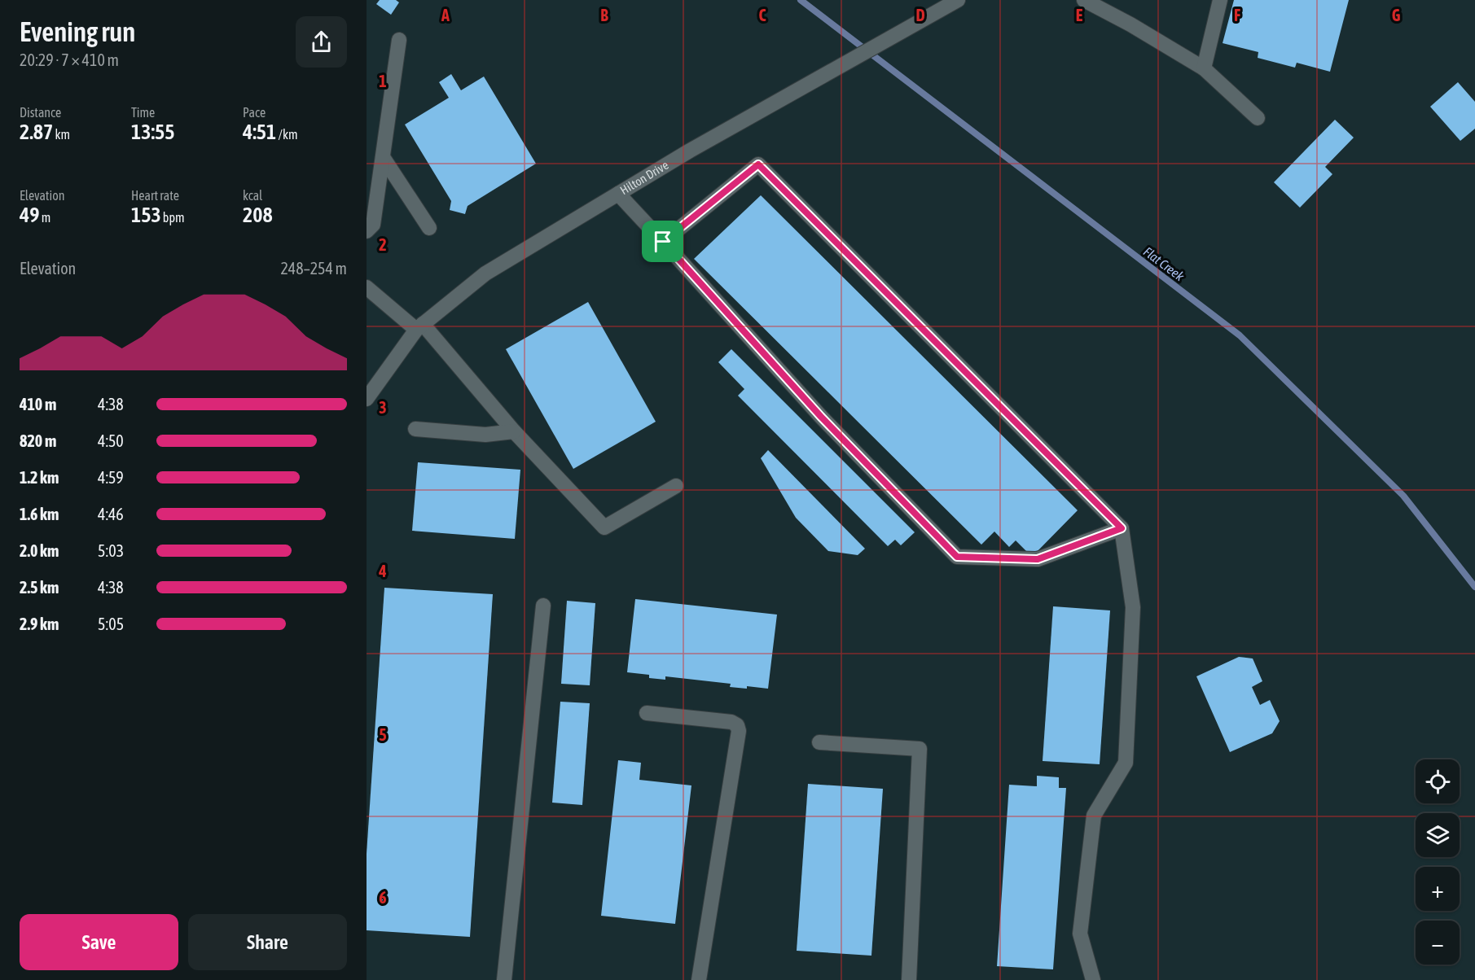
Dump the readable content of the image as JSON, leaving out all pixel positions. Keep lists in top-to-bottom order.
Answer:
{
  "streets": {
    "street": ["Hilton Drive"]
  },
  "water": ["Flat Creek"],
  "page": {
    "heading": ["Evening run", "20:29 · 7 × 410 m"],
    "stats": [
      ["Distance", "2.87 km"],
      ["Time", "13:55"],
      ["Pace", "4:51 /km"],
      ["Elevation", "49 m"],
      ["Heart rate", "153 bpm"],
      ["kcal", "208"]
    ],
    "chart": ["Elevation", "248–254 m"],
    "list": [
      {
        "name": "410 m",
        "note": "4:38"
      },
      {
        "name": "820 m",
        "note": "4:50"
      },
      {
        "name": "1.2 km",
        "note": "4:59"
      },
      {
        "name": "1.6 km",
        "note": "4:46"
      },
      {
        "name": "2.0 km",
        "note": "5:03"
      },
      {
        "name": "2.5 km",
        "note": "4:38"
      },
      {
        "name": "2.9 km",
        "note": "5:05"
      }
    ],
    "map_buttons": ["+", "−"],
    "buttons": ["Save", "Share"]
  },
  "grid": {
    "columns": [
      "A",
      "B",
      "C",
      "D",
      "E",
      "F",
      "G"
    ],
    "rows": [
      "1",
      "2",
      "3",
      "4",
      "5",
      "6"
    ]
  }
}
